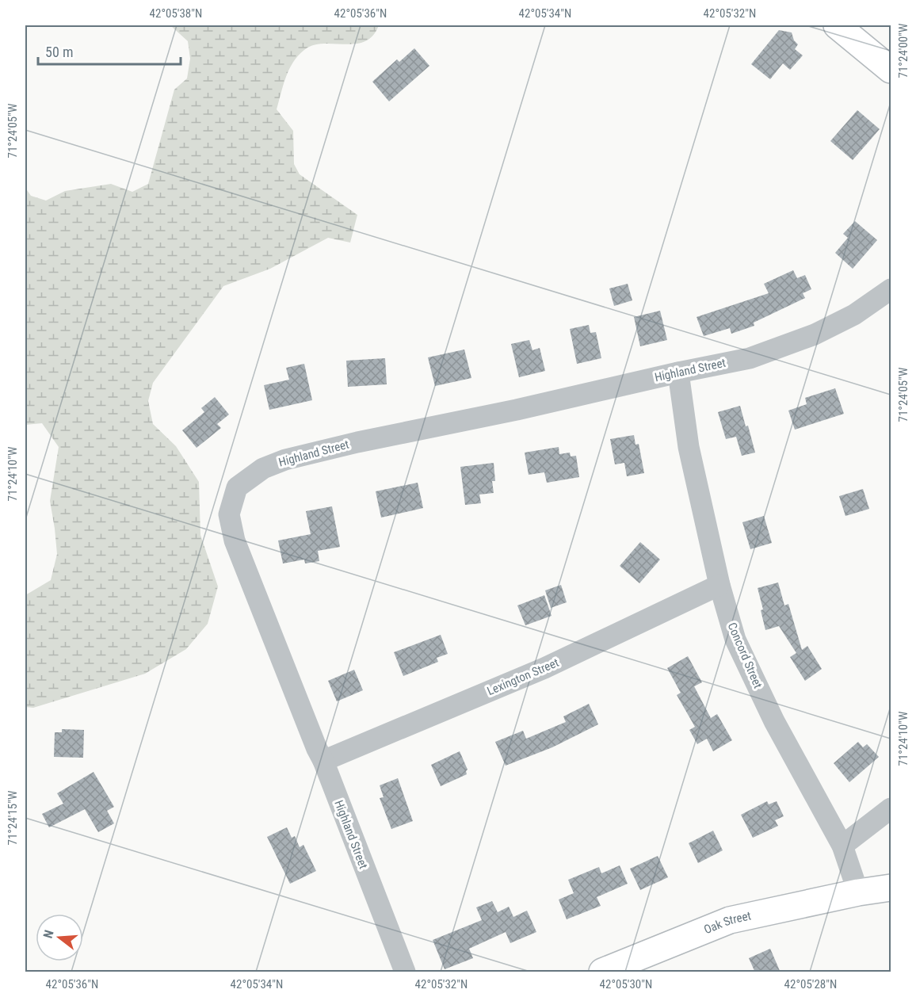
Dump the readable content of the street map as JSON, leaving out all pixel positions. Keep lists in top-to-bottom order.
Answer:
{
  "streets": {
    "main road": ["Oak Street"],
    "street": ["Highland Street", "Concord Street", "Lexington Street"]
  },
  "crossings": [
    ["Highland Street", "Concord Street"],
    ["Highland Street", "Lexington Street"],
    ["Concord Street", "Lexington Street"],
    ["Concord Street", "Oak Street"]
  ],
  "scale_bar": "50 m",
  "north": "left",
  "coordinates": [
    "42°05'38\"N",
    "42°05'36\"N",
    "42°05'34\"N",
    "42°05'32\"N",
    "71°24'00\"W",
    "71°24'05\"W",
    "71°24'10\"W",
    "71°24'15\"W",
    "42°05'30\"N",
    "42°05'28\"N"
  ]
}
